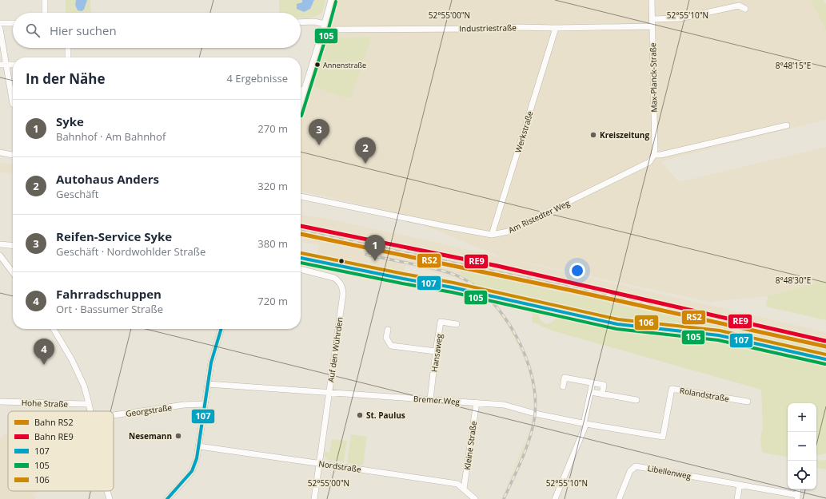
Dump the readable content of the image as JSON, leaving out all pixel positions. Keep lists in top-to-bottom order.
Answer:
{
  "streets": {
    "street": [
      "Industriestraße",
      "Max-Planck-Straße",
      "Werkstraße",
      "Am Ristedter Weg",
      "Auf den Wührden",
      "Hansaweg",
      "Rolandstraße",
      "Bremer Weg",
      "Hohe Straße",
      "Georgstraße",
      "Kleine Straße",
      "Nordstraße",
      "Libellenweg"
    ]
  },
  "crossings": [
    ["Industriestraße", "Max-Planck-Straße"],
    ["Industriestraße", "Werkstraße"],
    ["Max-Planck-Straße", "Am Ristedter Weg"],
    ["Werkstraße", "Am Ristedter Weg"],
    ["Auf den Wührden", "Bremer Weg"],
    ["Auf den Wührden", "Nordstraße"],
    ["Hansaweg", "Bremer Weg"],
    ["Rolandstraße", "Bremer Weg"],
    ["Bremer Weg", "Kleine Straße"],
    ["Kleine Straße", "Nordstraße"]
  ],
  "places": [
    "Annenstraße",
    "Kreiszeitung",
    "St. Paulus",
    "Nesemann"
  ],
  "lines": [
    "transit line 105",
    "rail line RE9",
    "rail line RS2",
    "transit line 106",
    "transit line 107"
  ],
  "legend": [
    "Bahn RS2",
    "Bahn RE9",
    "107",
    "105",
    "106"
  ],
  "page": {
    "search": "Hier suchen",
    "heading": ["In der Nähe", "4 Ergebnisse"],
    "list": [
      {
        "mark": "1",
        "name": "Syke",
        "note": "Bahnhof · Am Bahnhof",
        "value": "270 m"
      },
      {
        "mark": "2",
        "name": "Autohaus Anders",
        "note": "Geschäft",
        "value": "320 m"
      },
      {
        "mark": "3",
        "name": "Reifen-Service Syke",
        "note": "Geschäft · Nordwohlder Straße",
        "value": "380 m"
      },
      {
        "mark": "4",
        "name": "Fahrradschuppen",
        "note": "Ort · Bassumer Straße",
        "value": "720 m"
      }
    ],
    "pins": [
      "3",
      "2",
      "1",
      "4"
    ],
    "map_buttons": ["+", "−"]
  },
  "coordinates": [
    "52°55'00\"N",
    "52°55'10\"N",
    "8°48'15\"E",
    "8°48'30\"E"
  ]
}
